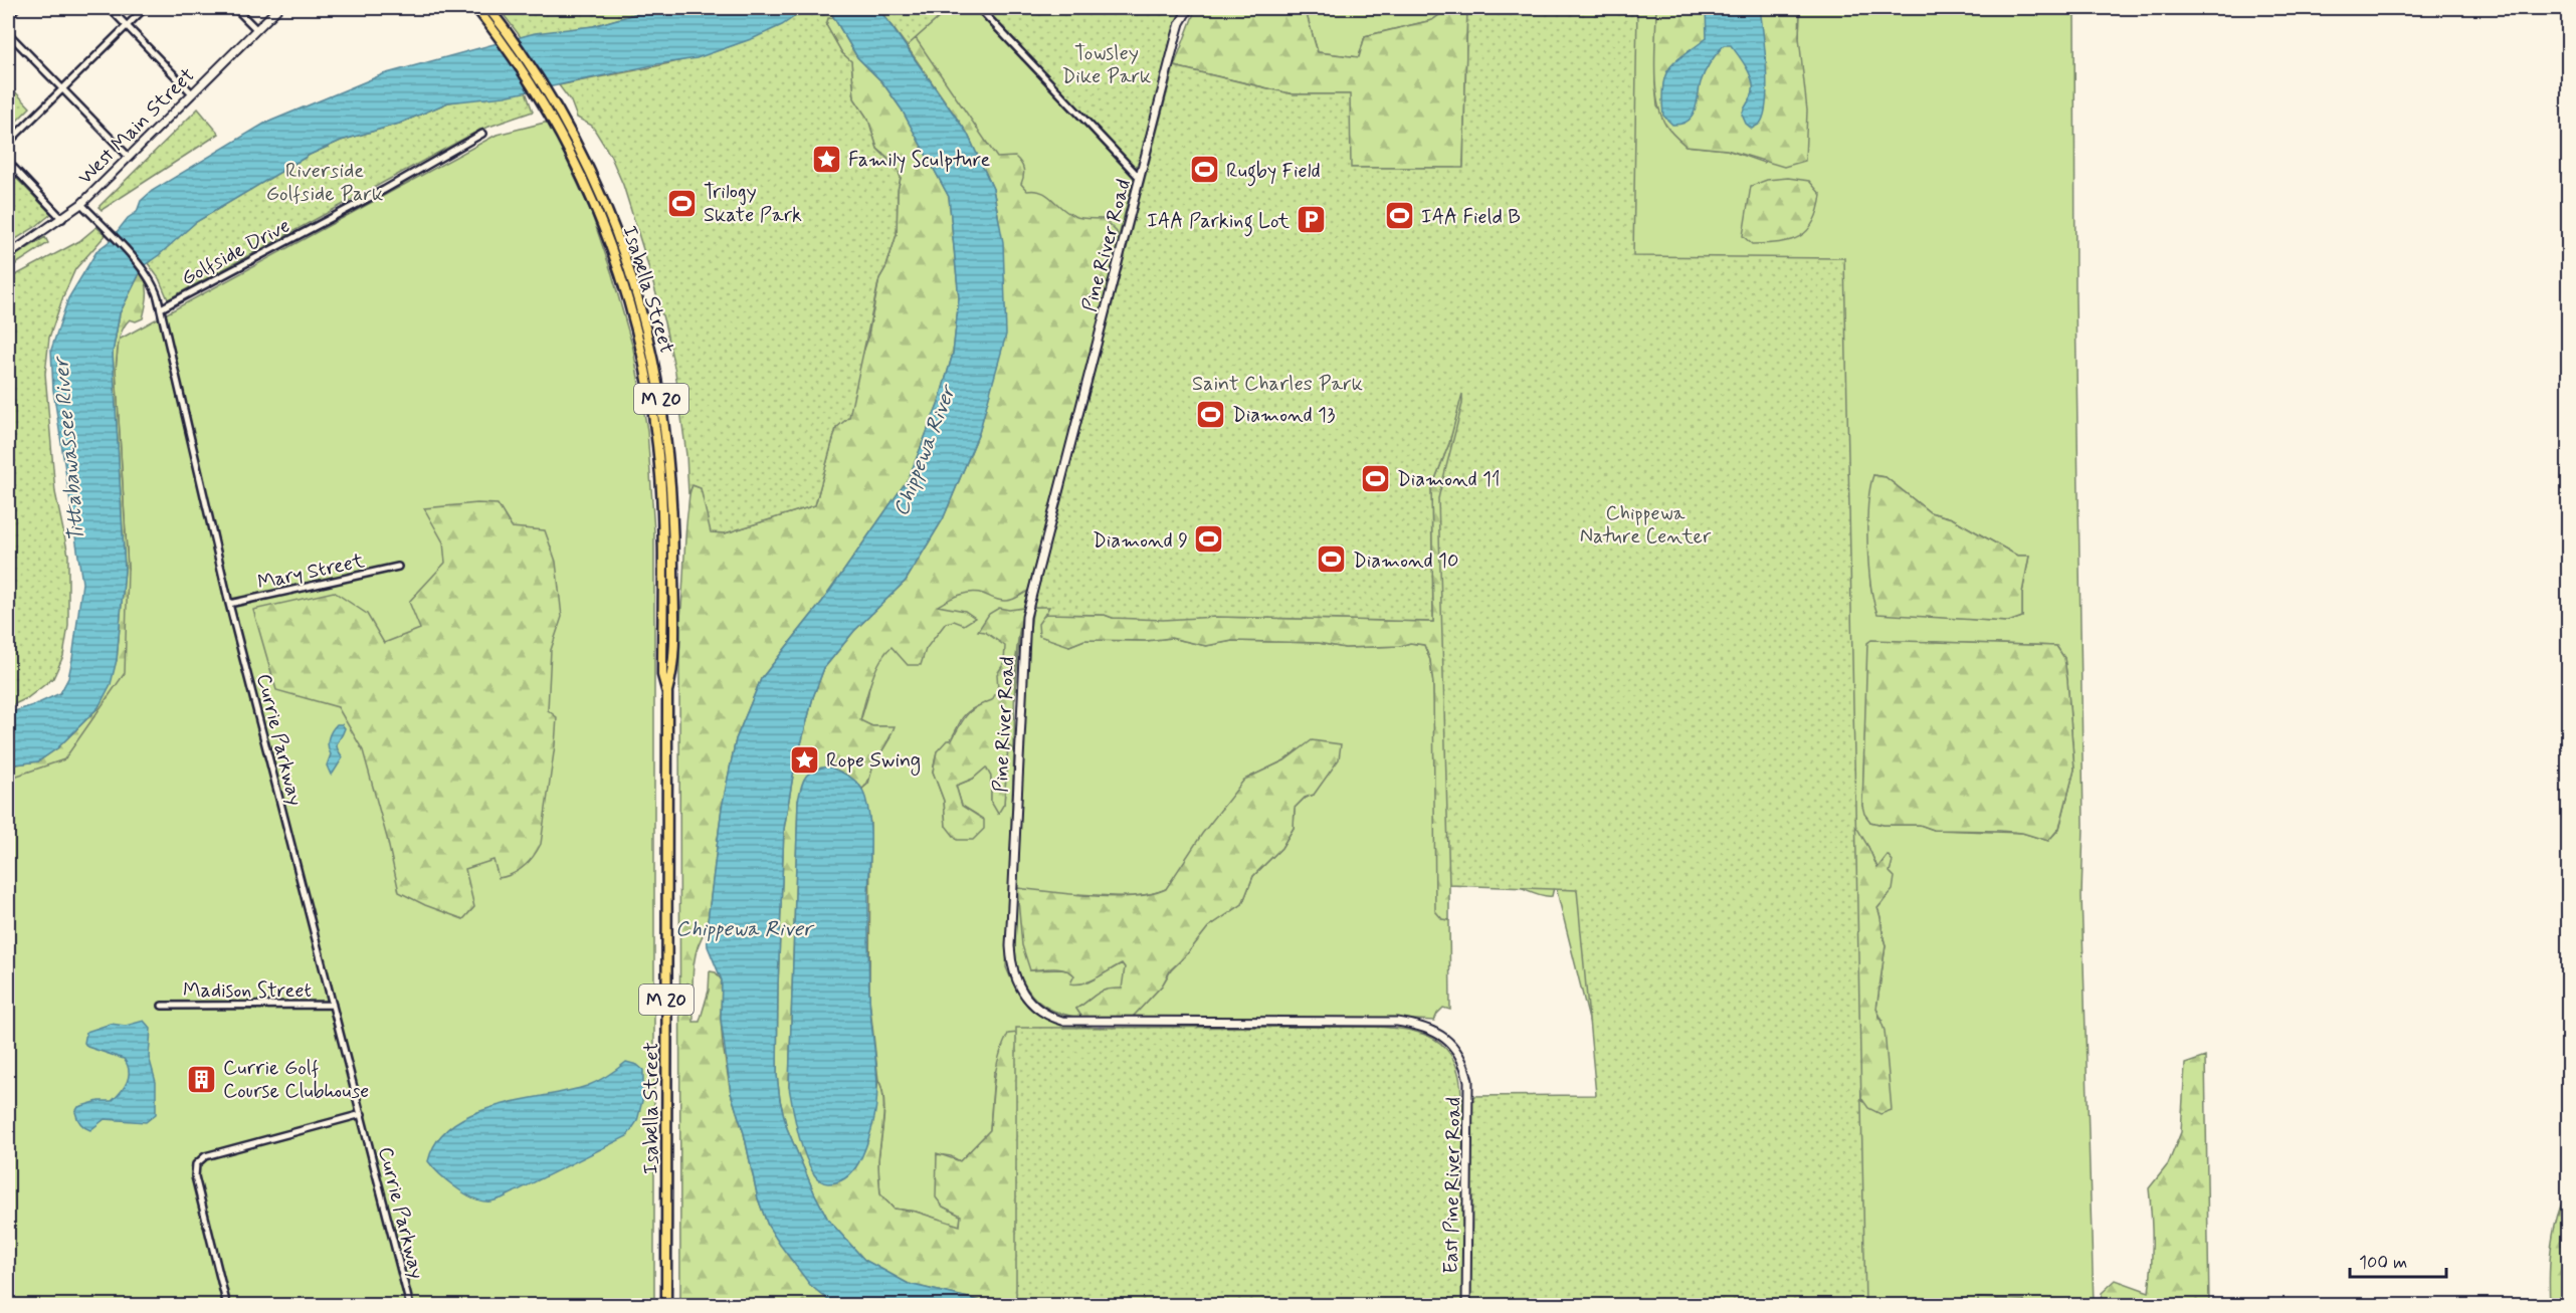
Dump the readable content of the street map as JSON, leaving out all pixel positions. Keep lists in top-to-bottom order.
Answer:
{
  "streets": {
    "highway": ["Isabella Street", "M 20"],
    "street": [
      "West Main Street",
      "Pine River Road",
      "Golfside Drive",
      "Mary Street",
      "Currie Parkway",
      "Madison Street",
      "East Pine River Road"
    ]
  },
  "crossings": [
    ["West Main Street", "Currie Parkway"],
    ["Pine River Road", "East Pine River Road"],
    ["Golfside Drive", "Currie Parkway"],
    ["Isabella Street", "M 20"],
    ["Mary Street", "Currie Parkway"],
    ["Currie Parkway", "Madison Street"]
  ],
  "water": ["Tittabawassee River", "Chippewa River"],
  "parks": [
    "Towsley Dike Park",
    "Riverside Golfside Park",
    "Saint Charles Park",
    "Chippewa Nature Center"
  ],
  "places": {
    "place": ["Family Sculpture", "Rope Swing"],
    "sports": [
      "Rugby Field",
      "Trilogy Skate Park",
      "IAA Field B",
      "Diamond 13",
      "Diamond 11",
      "Diamond 9",
      "Diamond 10"
    ],
    "parking": ["IAA Parking Lot"],
    "building": ["Currie Golf Course Clubhouse"]
  },
  "scale_bar": "100 m"
}
